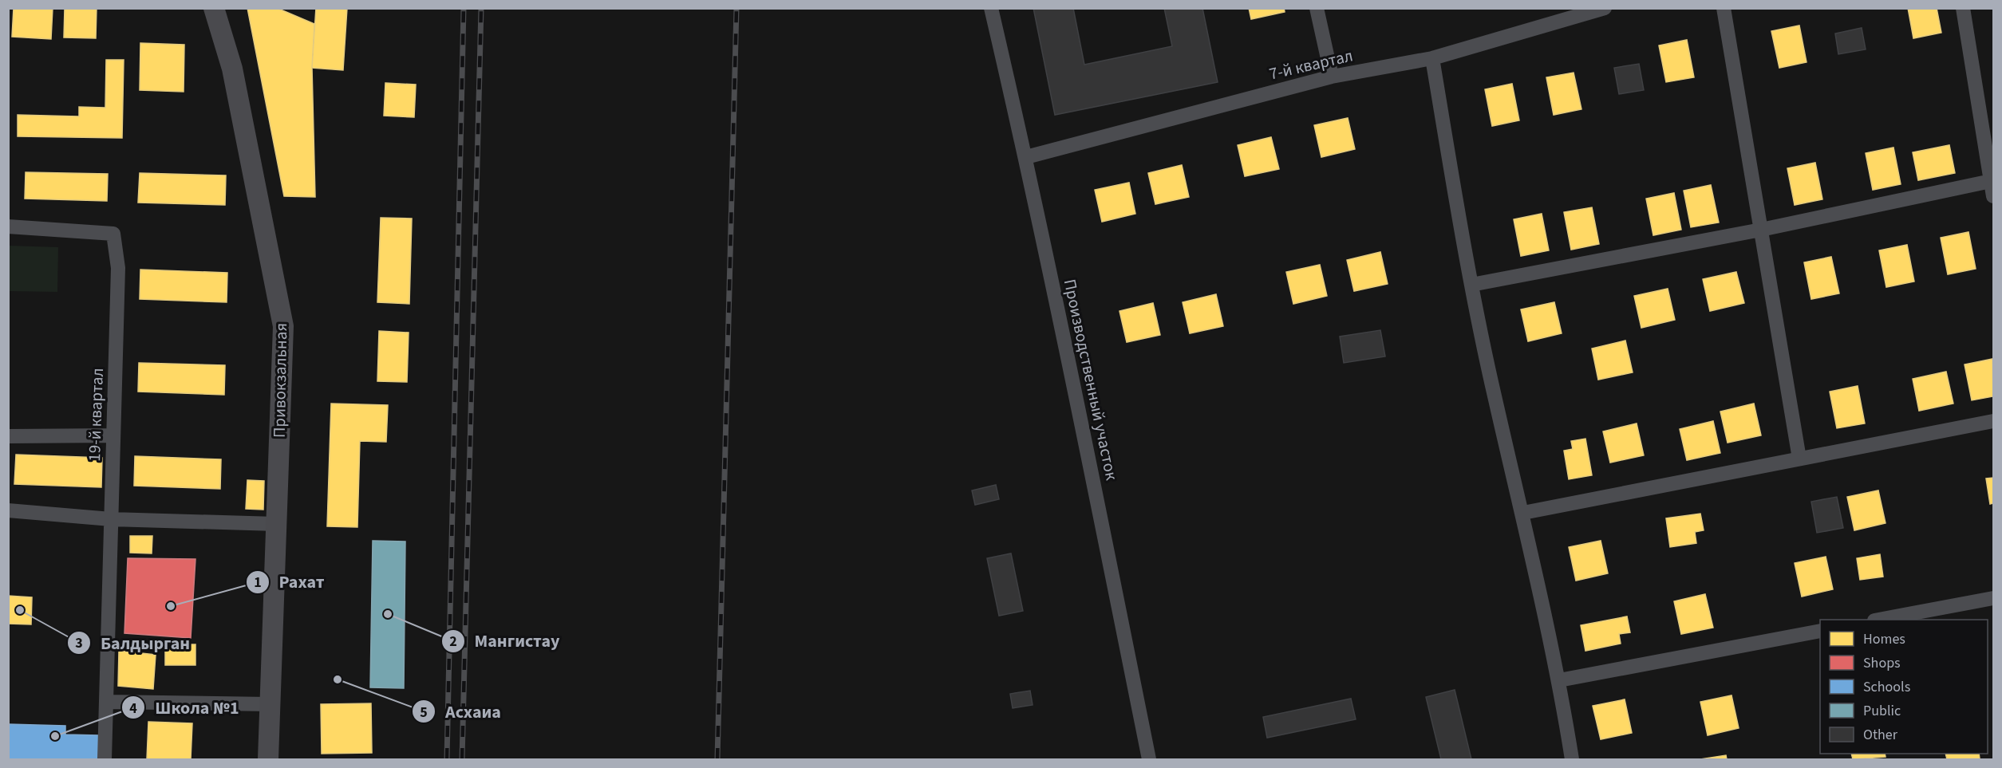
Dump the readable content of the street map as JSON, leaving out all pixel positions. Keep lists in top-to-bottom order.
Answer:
{
  "streets": {
    "street": [
      "7-й квартал",
      "Производственный участок",
      "Привокзальная",
      "19-й квартал"
    ]
  },
  "crossings": [
    ["7-й квартал", "Производственный участок"]
  ],
  "places": [
    "Рахат",
    "Балдырган",
    "Мангистау",
    "Асхаиа",
    "Школа №1"
  ],
  "legend": [
    "Homes",
    "Shops",
    "Schools",
    "Public",
    "Other"
  ]
}
